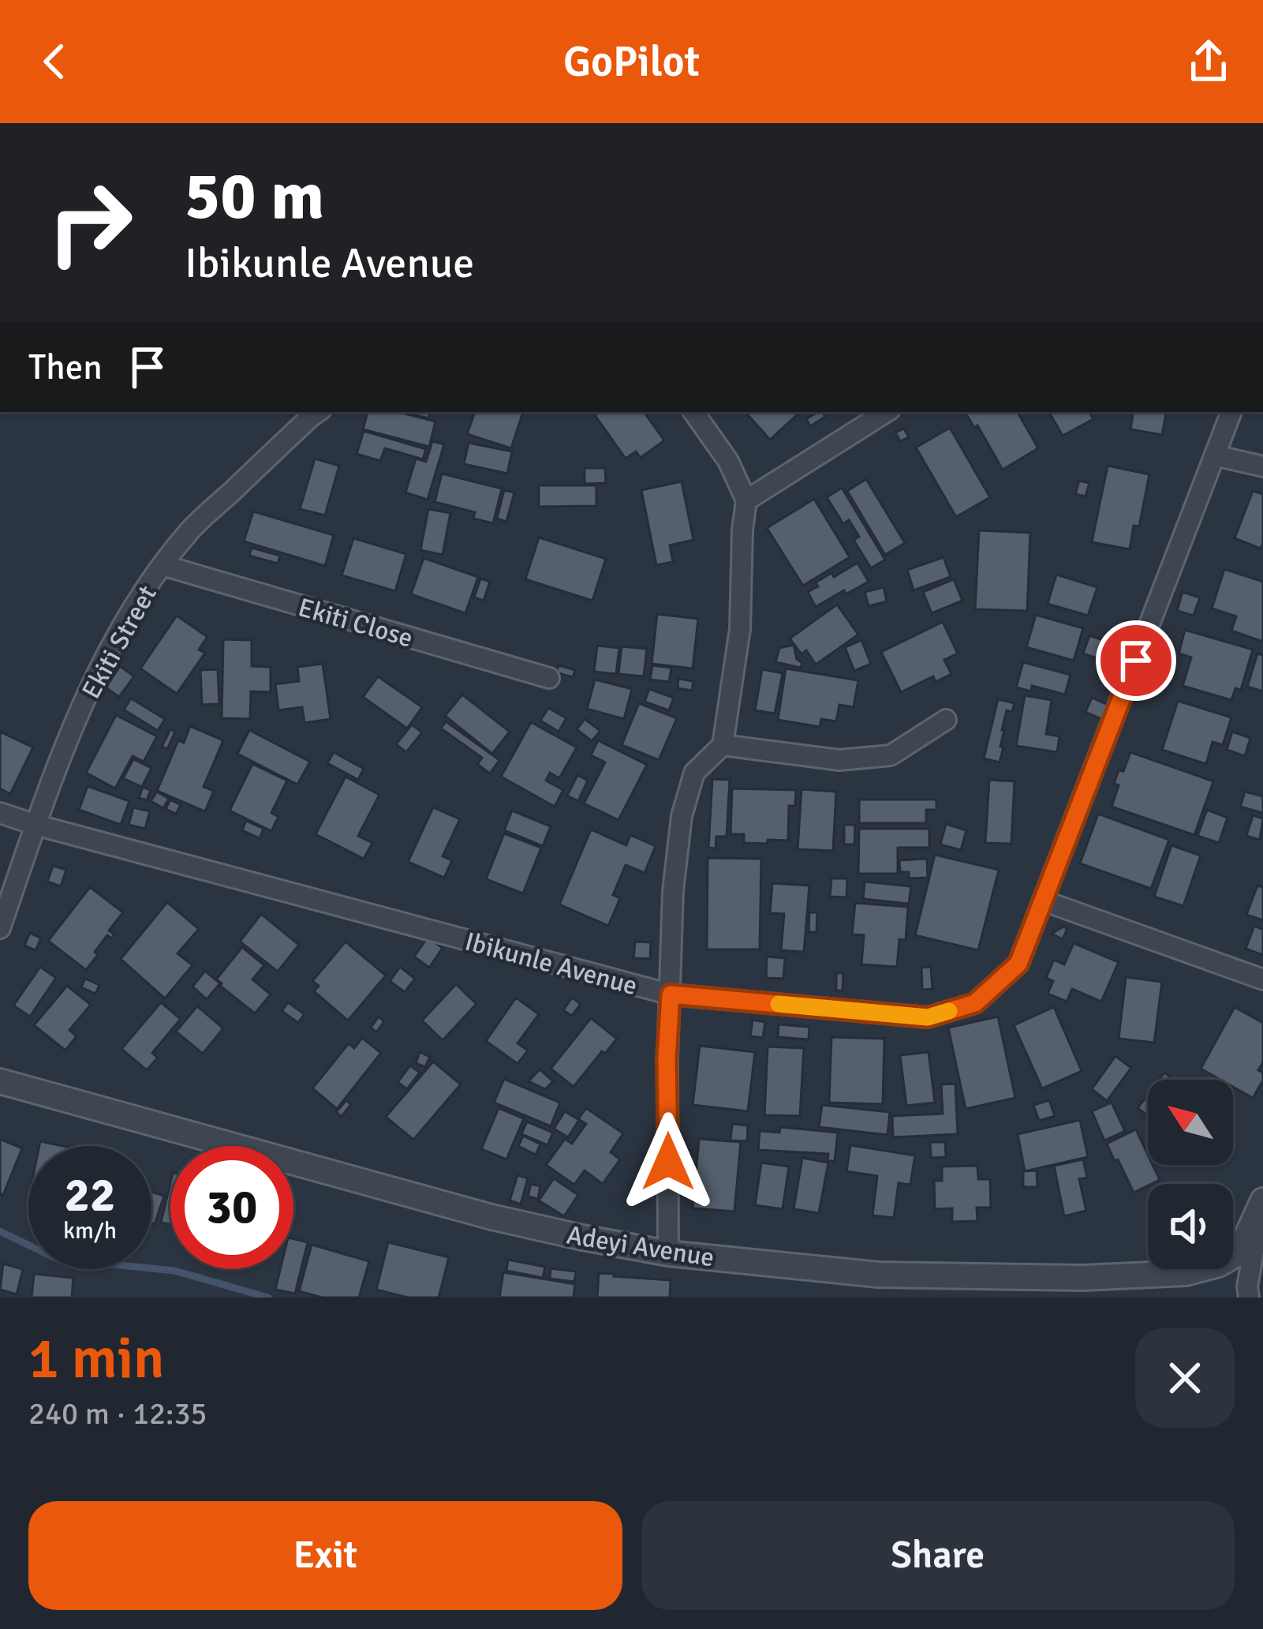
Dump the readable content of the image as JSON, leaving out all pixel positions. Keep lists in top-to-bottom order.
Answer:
{
  "streets": {
    "street": [
      "Ekiti Close",
      "Ekiti Street",
      "Ibikunle Avenue",
      "Adeyi Avenue"
    ]
  },
  "crossings": [
    ["Ekiti Close", "Ekiti Street"],
    ["Ekiti Street", "Ibikunle Avenue"]
  ],
  "north": "top left",
  "page": {
    "header": "GoPilot",
    "turn": ["50 m", "Ibikunle Avenue"],
    "then": "Then",
    "speed": "22 km/h",
    "limit": "30",
    "heading": ["1 min", "240 m · 12:35"],
    "buttons": ["Exit", "Share"]
  }
}
